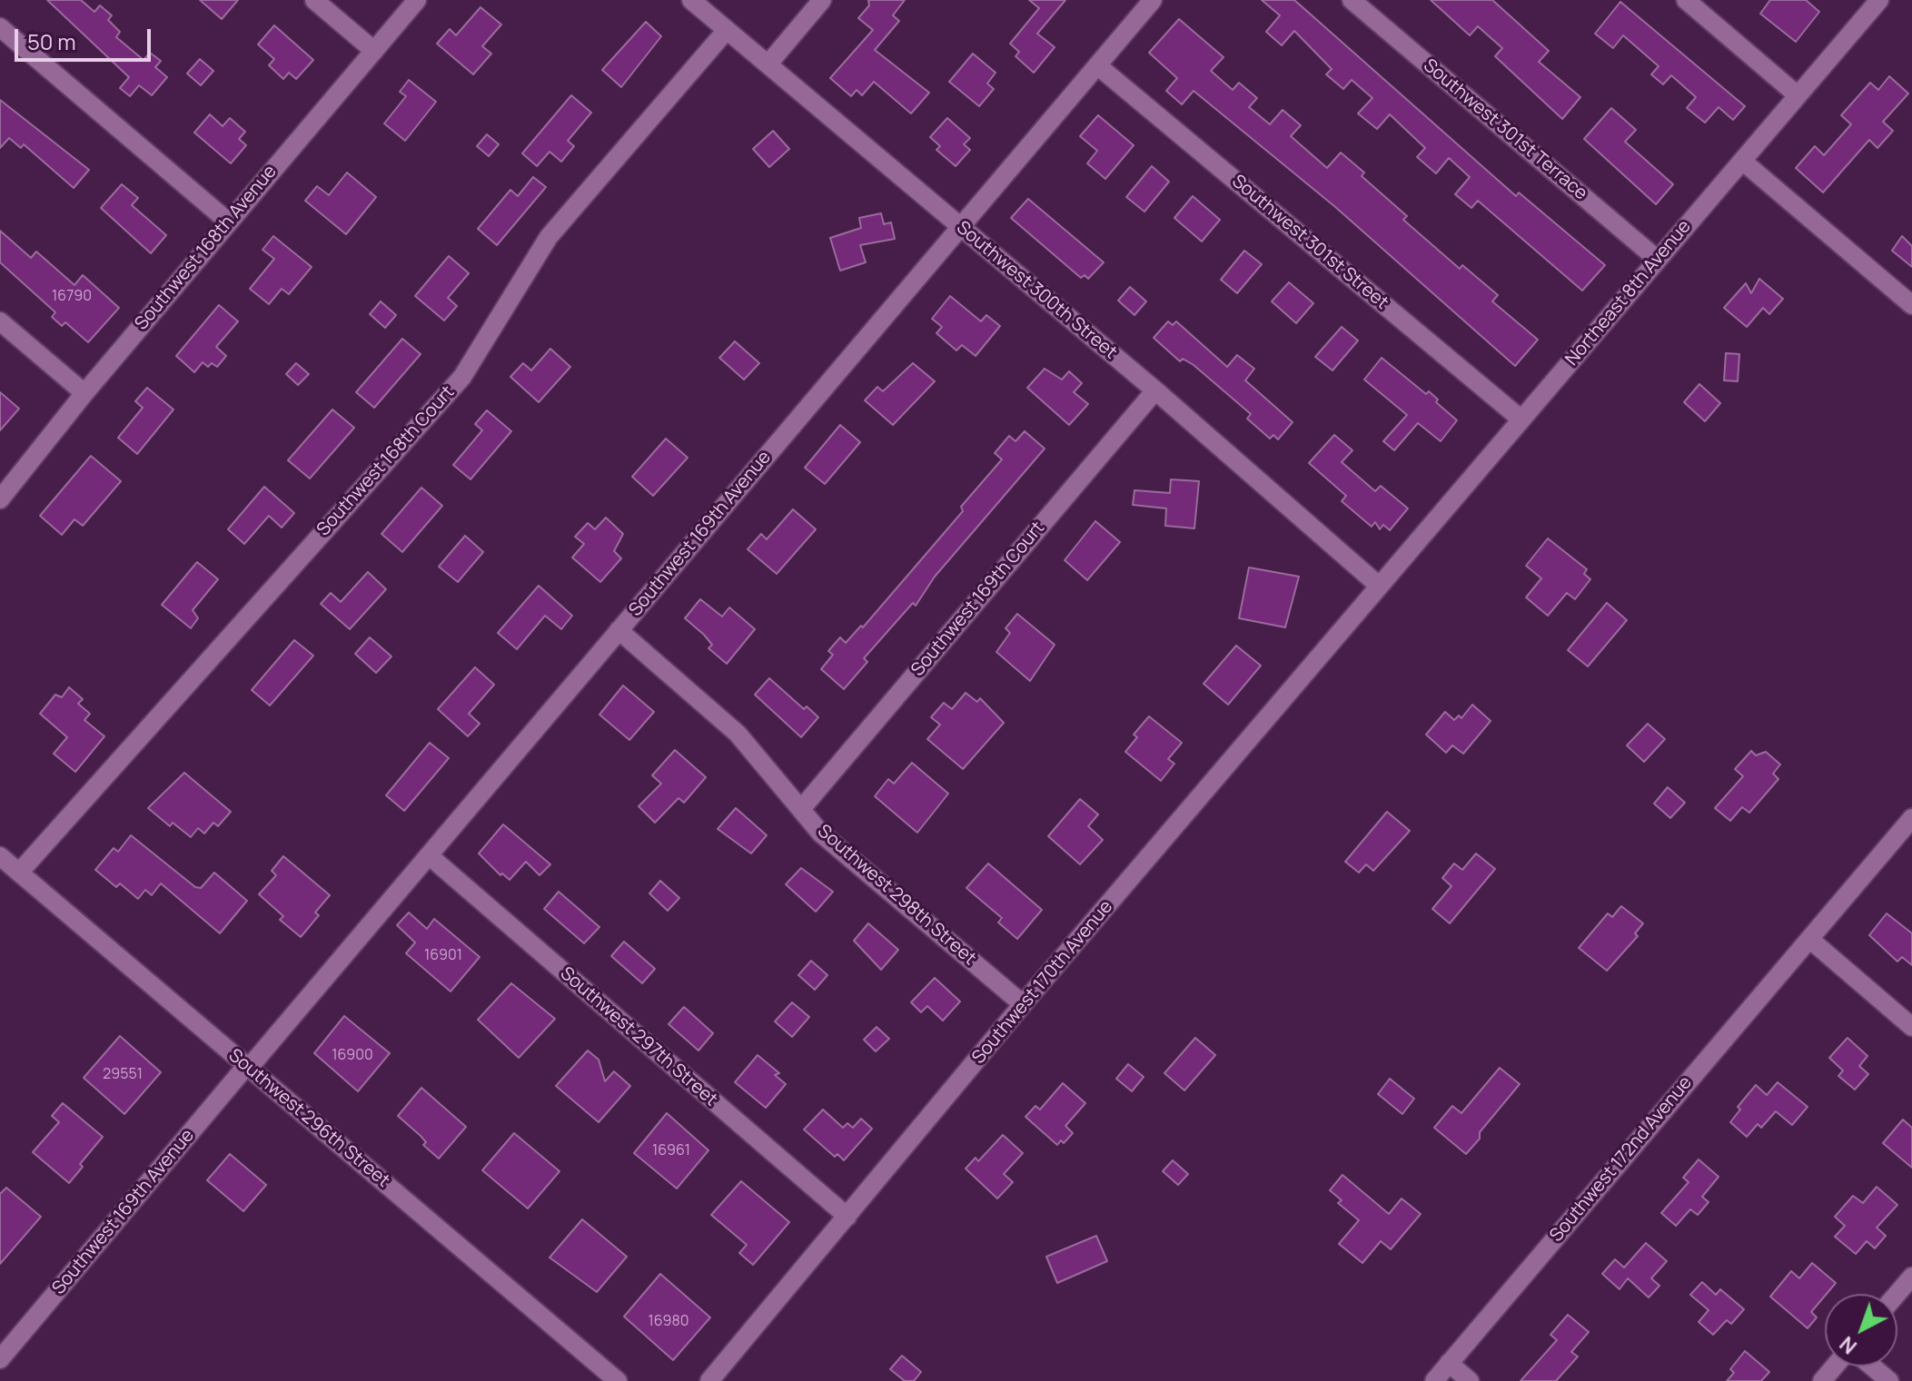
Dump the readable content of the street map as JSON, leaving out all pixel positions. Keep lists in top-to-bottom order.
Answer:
{
  "streets": {
    "street": [
      "Southwest 301st Terrace",
      "Southwest 301st Street",
      "Southwest 168th Avenue",
      "Southwest 300th Street",
      "Northeast 8th Avenue",
      "Southwest 168th Court",
      "Southwest 169th Avenue",
      "Southwest 169th Court",
      "Southwest 298th Street",
      "Southwest 170th Avenue",
      "Southwest 297th Street",
      "Southwest 296th Street",
      "Southwest 172nd Avenue"
    ]
  },
  "crossings": [
    ["Southwest 301st Terrace", "Northeast 8th Avenue"],
    ["Southwest 301st Street", "Northeast 8th Avenue"],
    ["Southwest 301st Street", "Southwest 169th Avenue"],
    ["Southwest 300th Street", "Northeast 8th Avenue"],
    ["Southwest 300th Street", "Southwest 168th Court"],
    ["Southwest 300th Street", "Southwest 169th Avenue"],
    ["Southwest 300th Street", "Southwest 169th Court"],
    ["Southwest 300th Street", "Southwest 170th Avenue"],
    ["Northeast 8th Avenue", "Southwest 170th Avenue"],
    ["Southwest 168th Court", "Southwest 296th Street"],
    ["Southwest 169th Avenue", "Southwest 298th Street"],
    ["Southwest 169th Avenue", "Southwest 297th Street"],
    ["Southwest 169th Avenue", "Southwest 296th Street"],
    ["Southwest 169th Court", "Southwest 298th Street"],
    ["Southwest 298th Street", "Southwest 170th Avenue"],
    ["Southwest 170th Avenue", "Southwest 297th Street"]
  ],
  "house_numbers": [
    "16790",
    "16901",
    "16900",
    "29551",
    "16961",
    "16980"
  ],
  "scale_bar": "50 m",
  "north": "bottom left"
}
